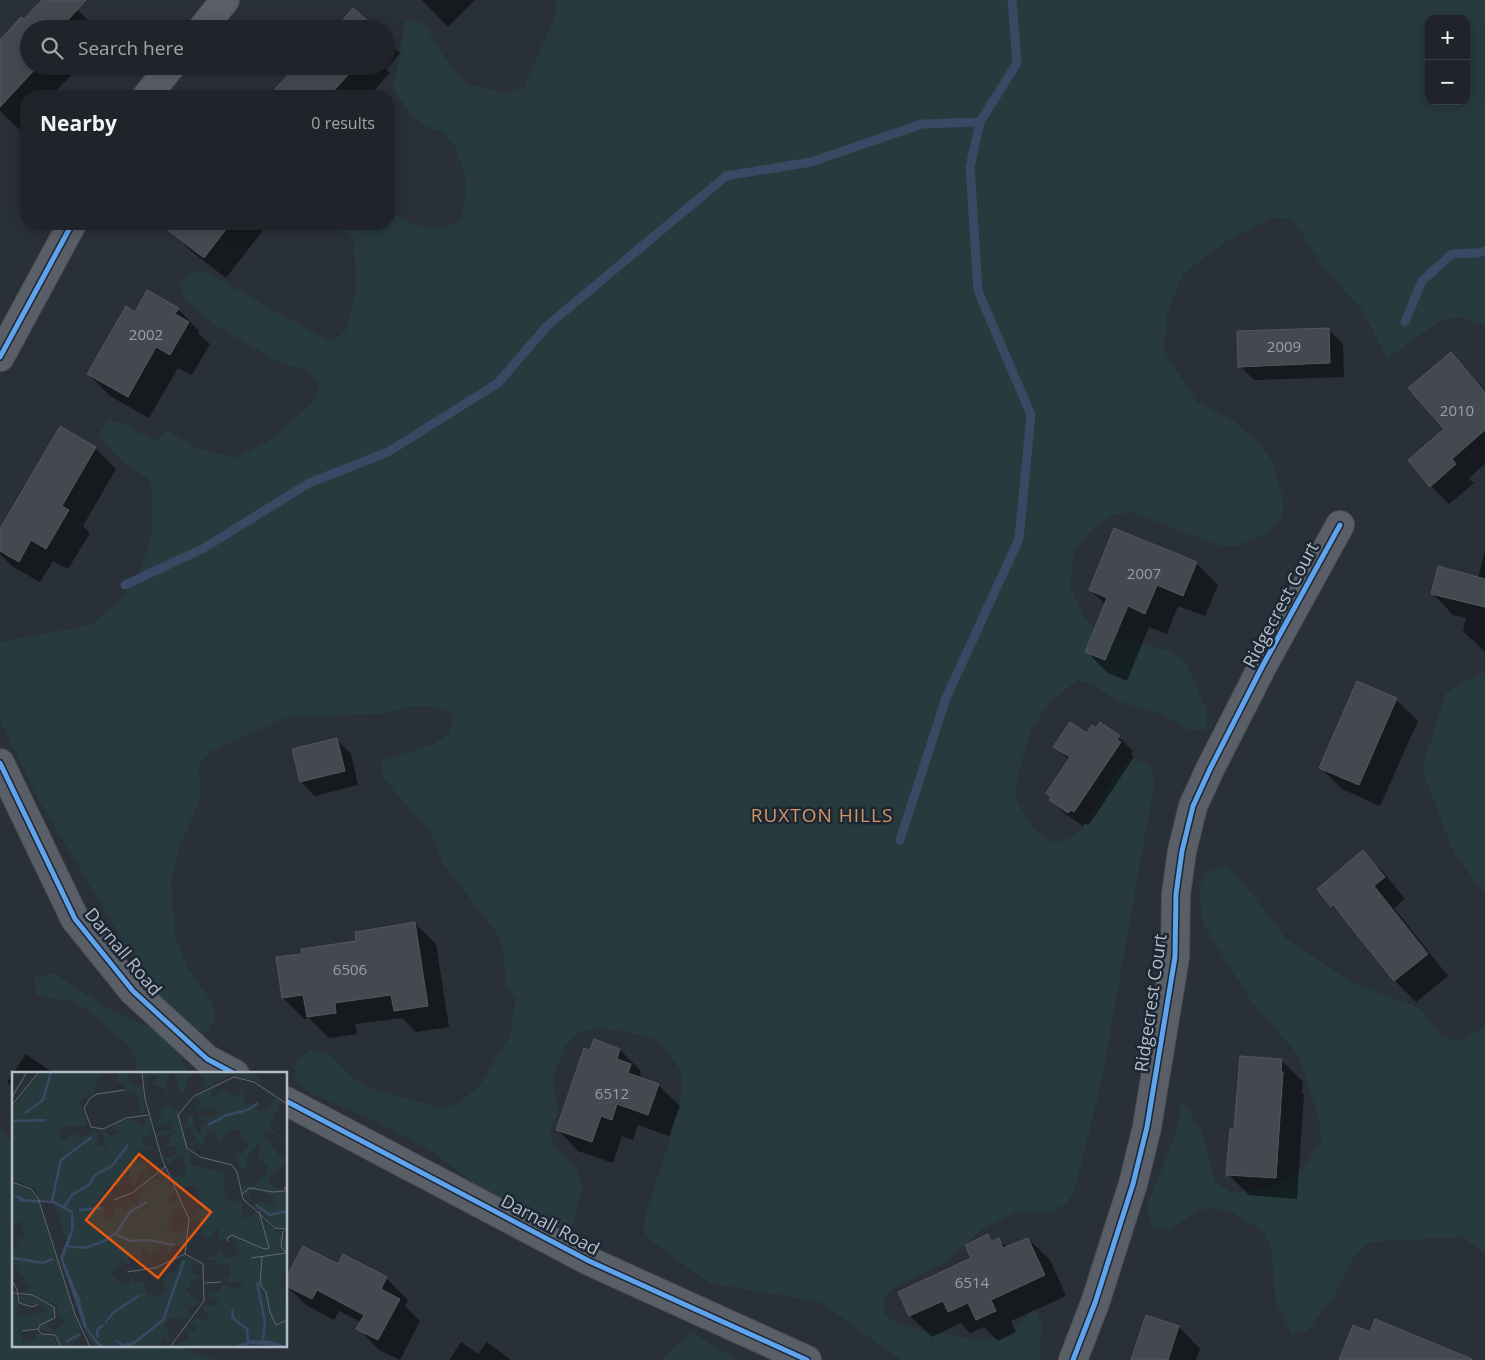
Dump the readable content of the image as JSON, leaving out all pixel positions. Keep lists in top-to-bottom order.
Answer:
{
  "streets": {
    "street": ["Ridgecrest Court", "Darnall Road"]
  },
  "districts": ["RUXTON HILLS"],
  "house_numbers": [
    "2002",
    "2009",
    "2010",
    "2007",
    "6506",
    "6512",
    "6514"
  ],
  "page": {
    "map_buttons": ["+", "−"],
    "search": "Search here",
    "heading": ["Nearby", "0 results"]
  }
}
